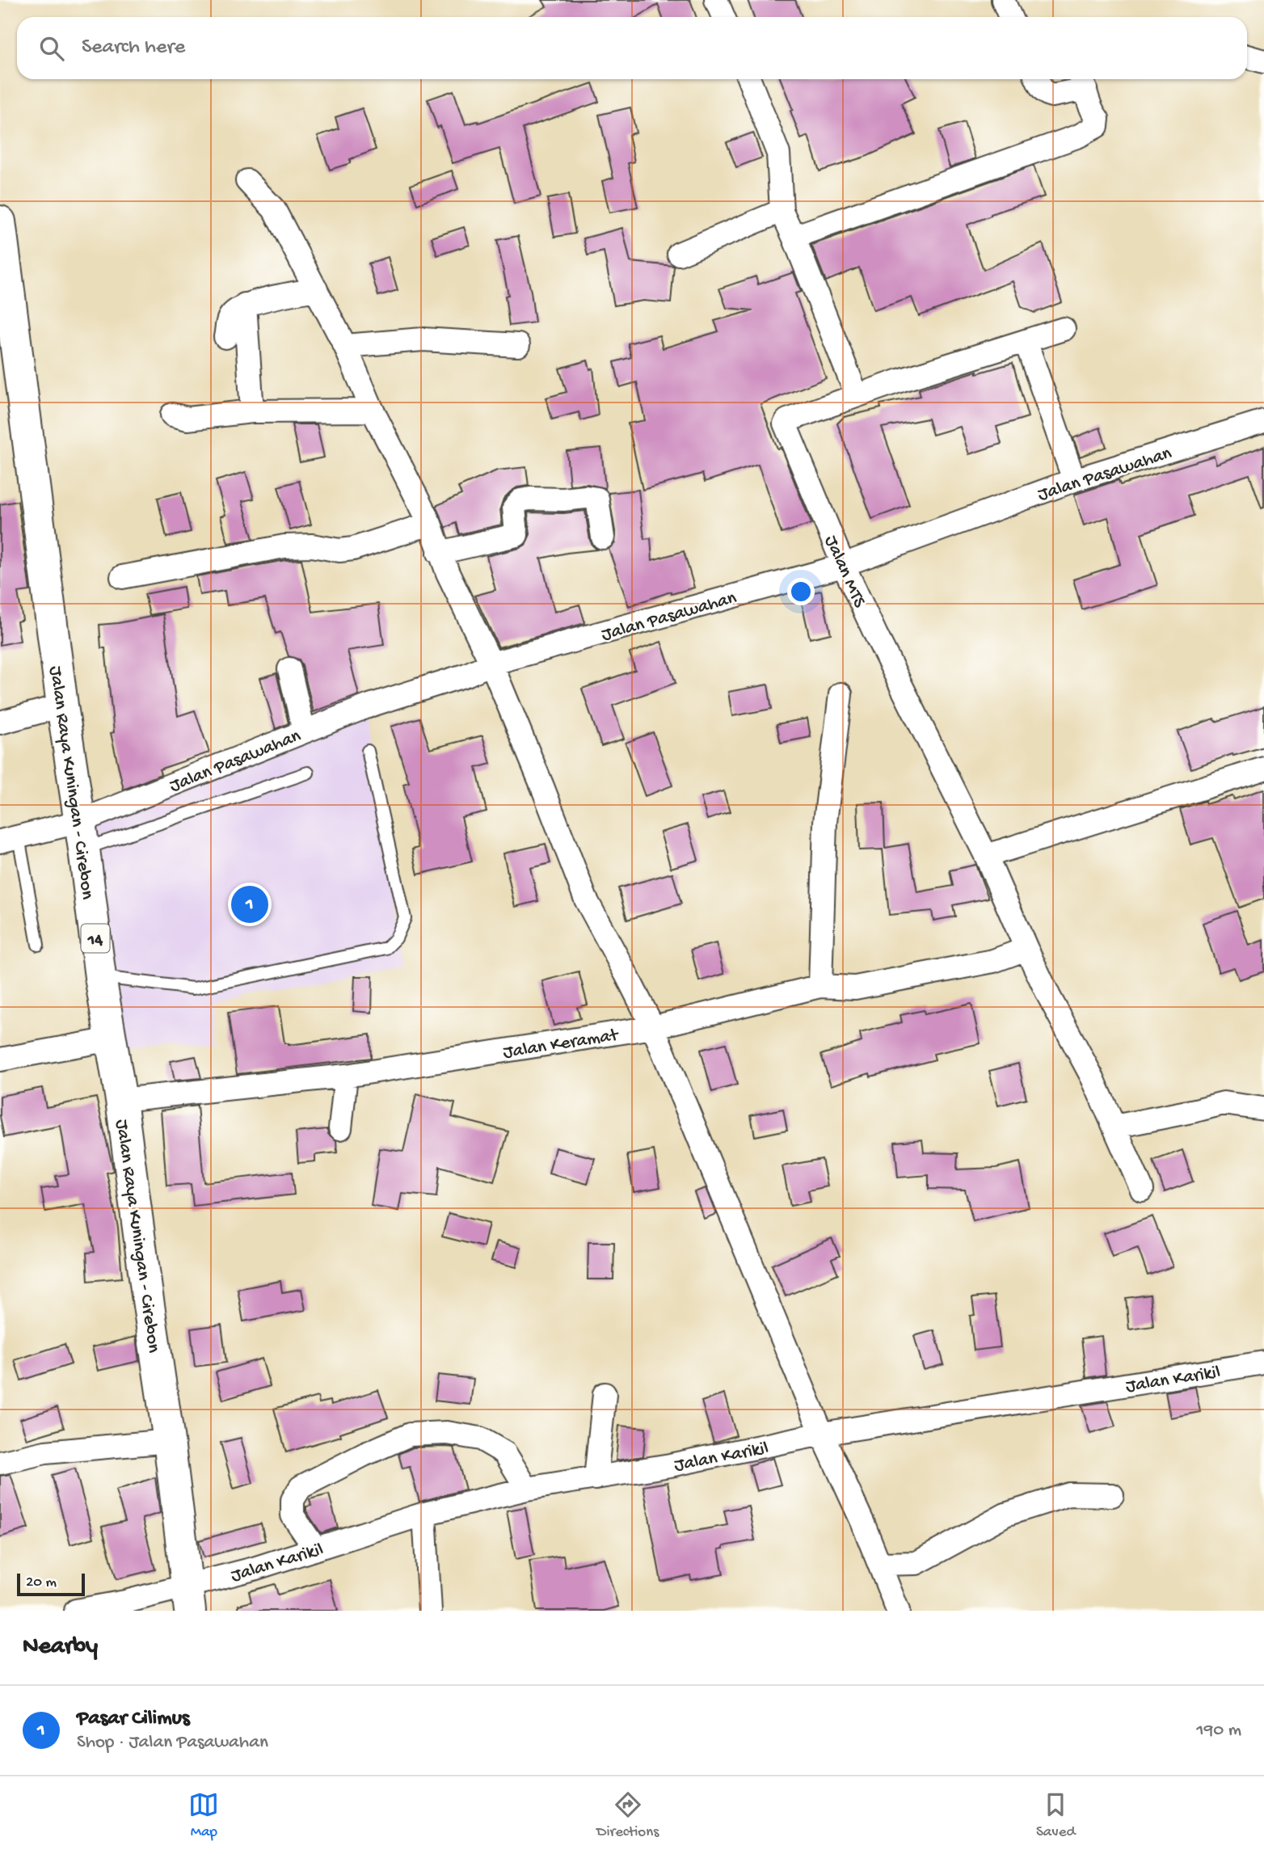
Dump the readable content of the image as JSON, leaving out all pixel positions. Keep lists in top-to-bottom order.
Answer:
{
  "streets": {
    "highway": ["Jalan Raya Kuningan - Cirebon", "14"],
    "street": [
      "Jalan Pasawahan",
      "Jalan MTS",
      "Jalan Keramat",
      "Jalan Karikil"
    ]
  },
  "crossings": [
    ["Jalan Pasawahan", "Jalan MTS"],
    ["Jalan Pasawahan", "Jalan Raya Kuningan - Cirebon"],
    ["Jalan MTS", "Jalan Keramat"],
    ["Jalan Raya Kuningan - Cirebon", "Jalan Keramat"],
    ["Jalan Raya Kuningan - Cirebon", "Jalan Karikil"]
  ],
  "scale_bar": "20 m",
  "page": {
    "search": "Search here",
    "pins": "1",
    "scale": "20 m",
    "heading": "Nearby",
    "list": [
      {
        "mark": "1",
        "name": "Pasar Cilimus",
        "note": "Shop · Jalan Pasawahan",
        "value": "190 m"
      }
    ],
    "nav": ["Map", "Directions", "Saved"]
  }
}
